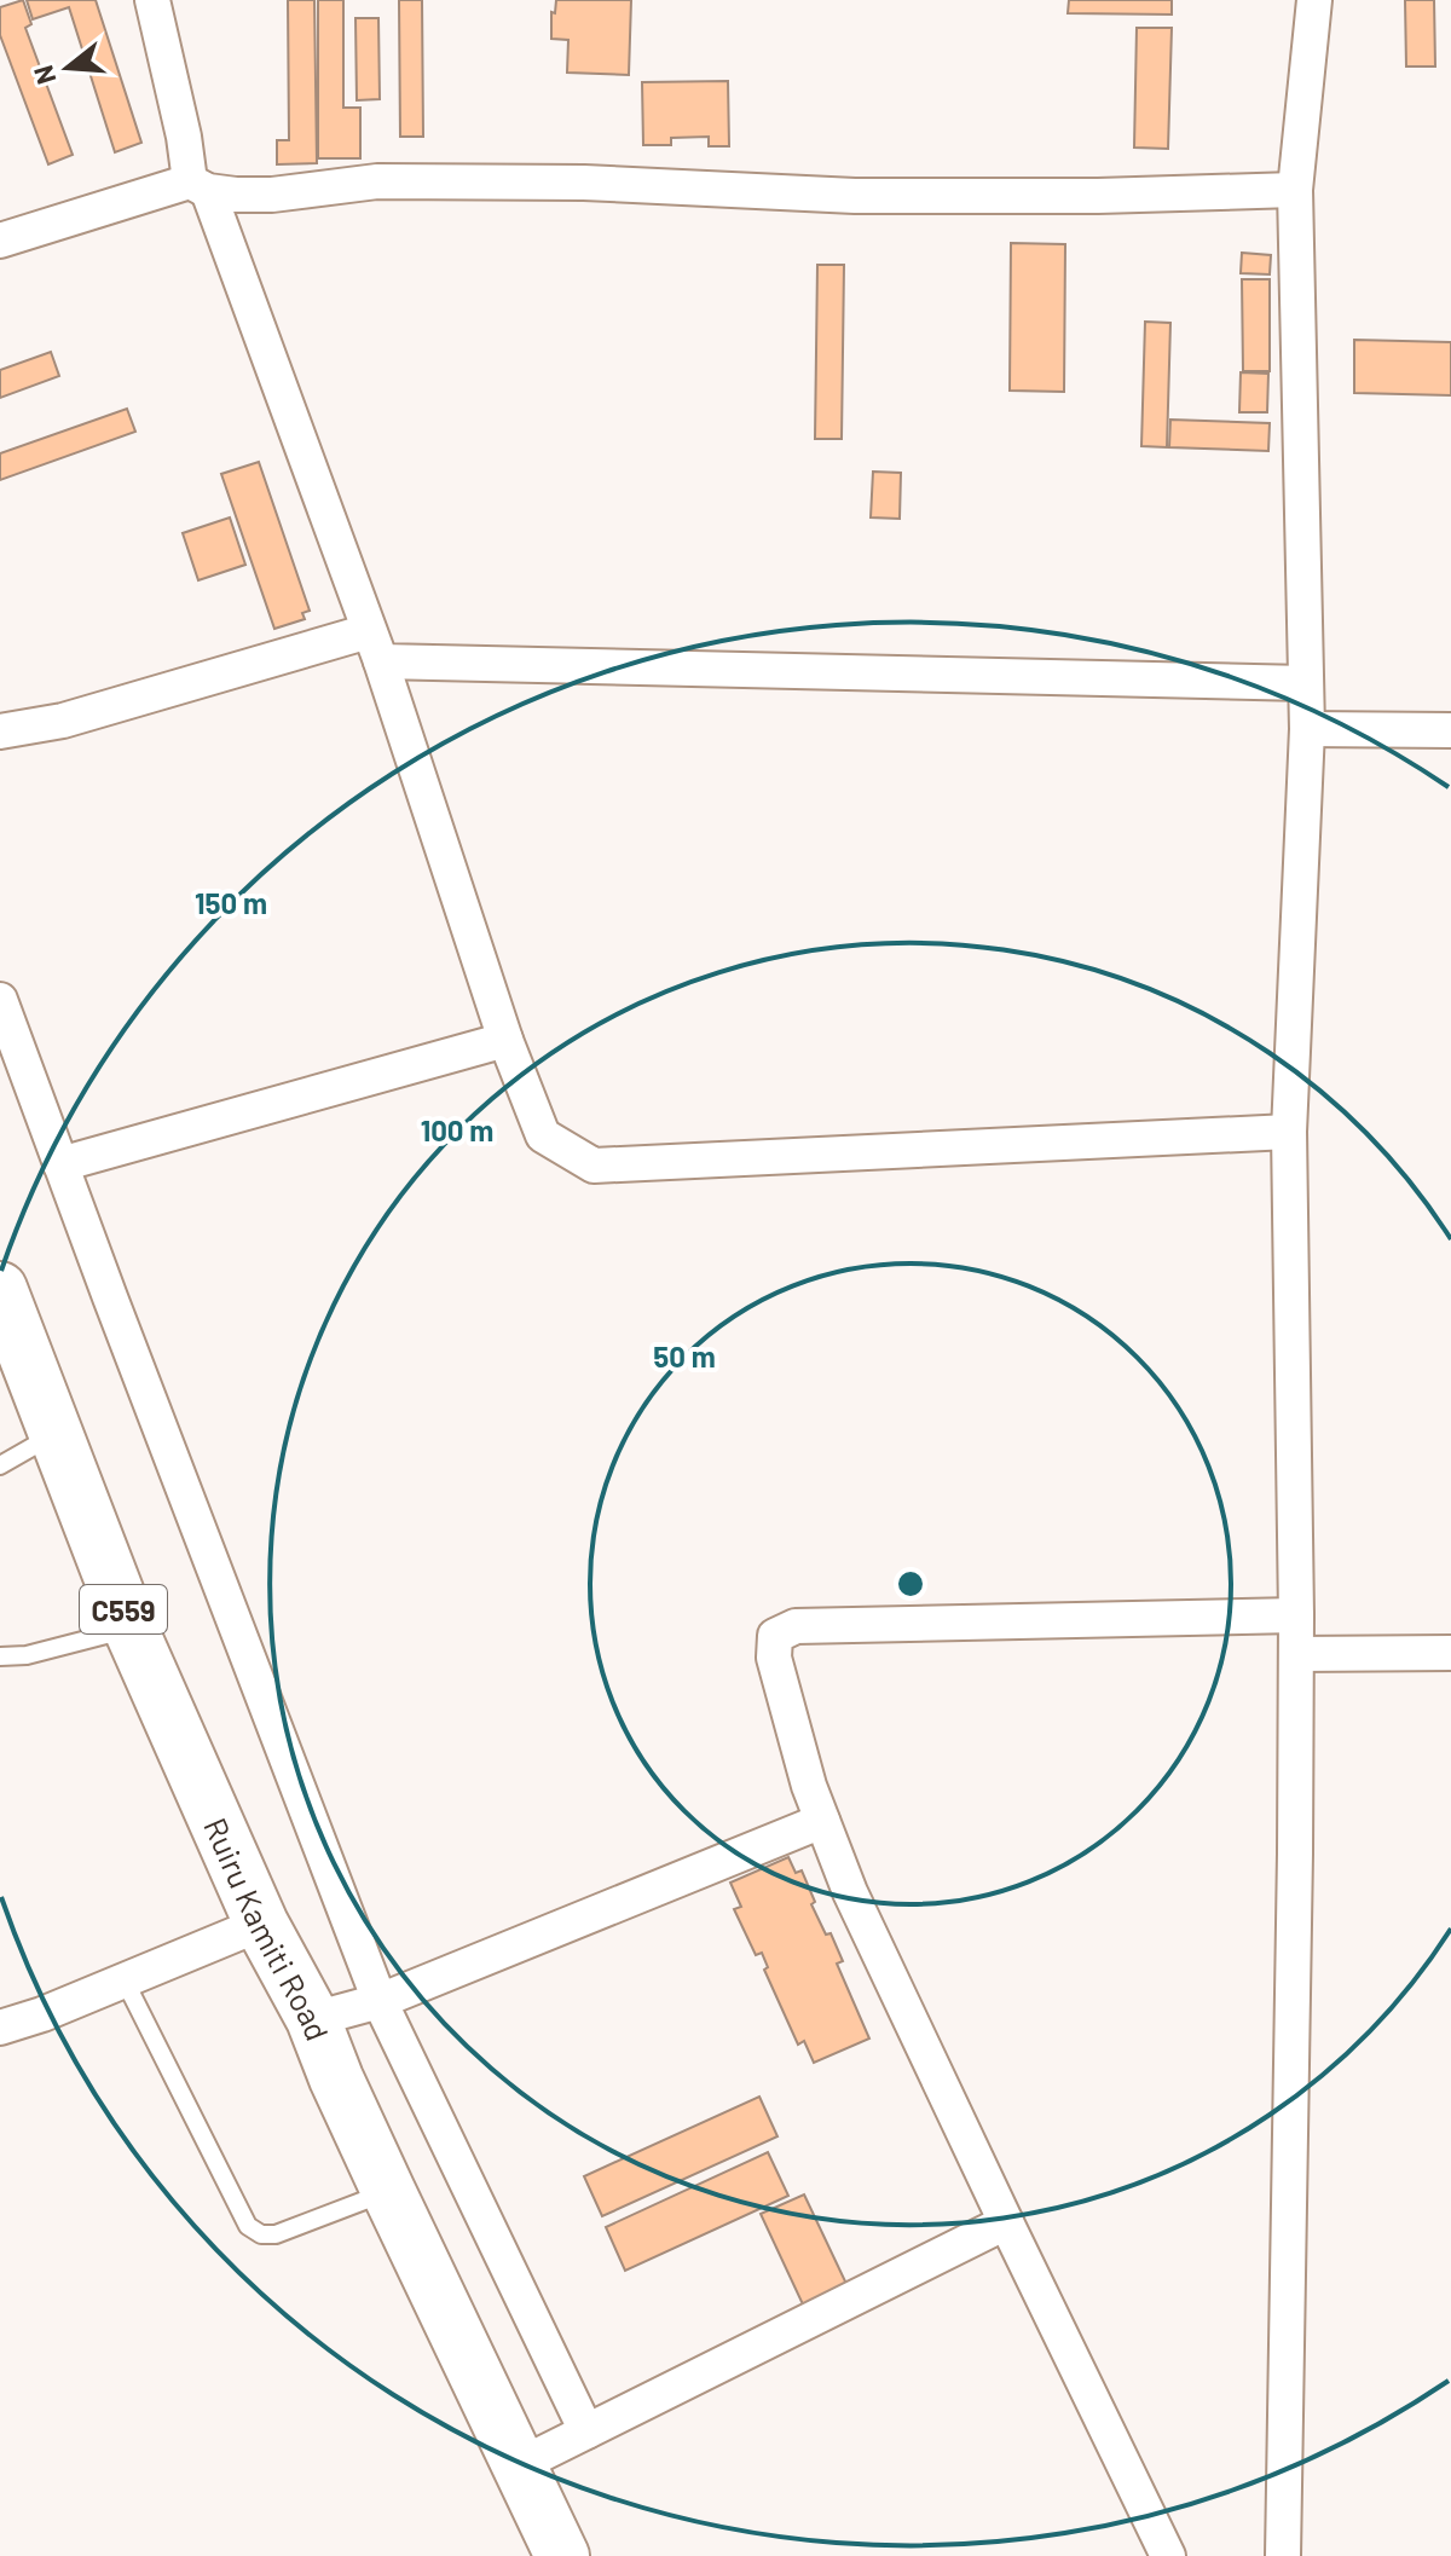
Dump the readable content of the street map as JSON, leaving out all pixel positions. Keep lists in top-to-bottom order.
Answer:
{
  "streets": {
    "main road": ["C559", "Ruiru Kamiti Road"]
  },
  "north": "left",
  "rings": ["150 m", "100 m", "50 m"]
}
